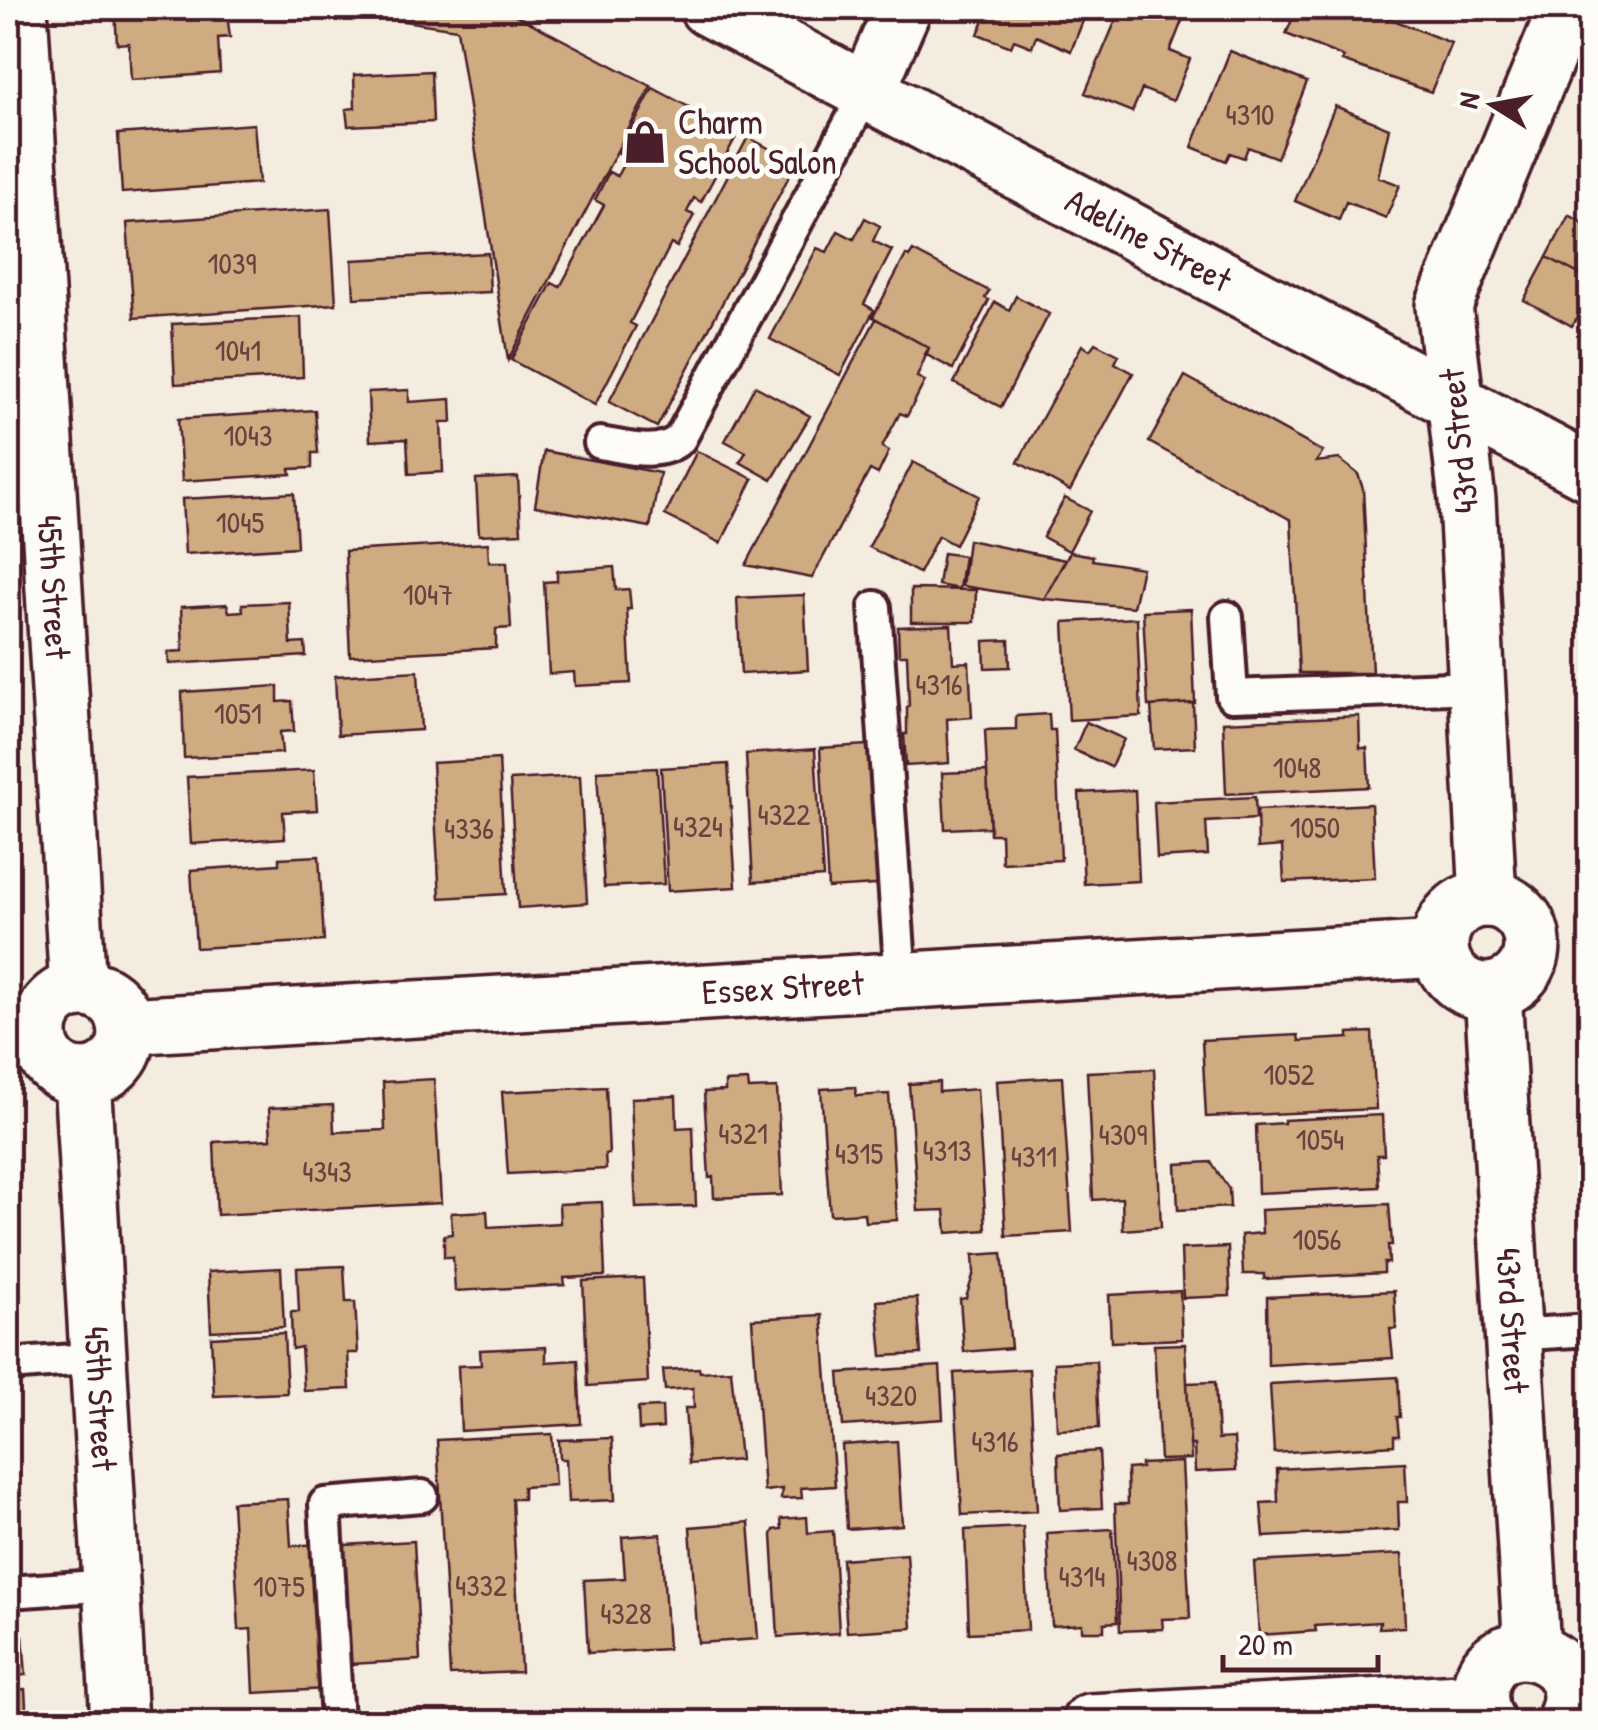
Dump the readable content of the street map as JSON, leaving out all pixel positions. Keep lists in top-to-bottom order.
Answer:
{
  "streets": {
    "street": [
      "Adeline Street",
      "43rd Street",
      "45th Street",
      "Essex Street"
    ]
  },
  "crossings": [
    ["Adeline Street", "43rd Street"],
    ["43rd Street", "Essex Street"],
    ["45th Street", "Essex Street"]
  ],
  "places": {
    "shop": ["Charm School Salon"]
  },
  "house_numbers": [
    "4310",
    "1039",
    "1041",
    "1043",
    "1045",
    "1047",
    "4316",
    "1051",
    "1048",
    "4322",
    "4324",
    "1050",
    "4336",
    "1052",
    "4321",
    "4309",
    "1054",
    "4313",
    "4315",
    "4311",
    "4343",
    "1056",
    "4320",
    "4316",
    "4308",
    "4314",
    "4332",
    "1075",
    "4328"
  ],
  "scale_bar": "20 m",
  "north": "left"
}
